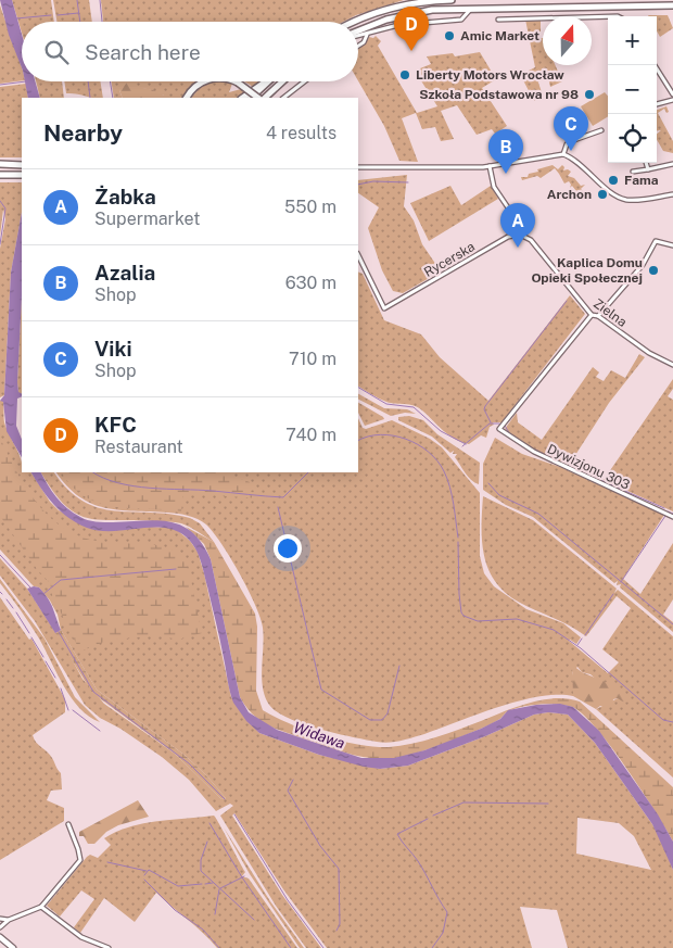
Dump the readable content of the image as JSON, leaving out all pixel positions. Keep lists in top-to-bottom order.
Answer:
{
  "streets": {
    "street": ["Rycerska", "Zielna", "Dywizjonu 303"]
  },
  "crossings": [
    ["Rycerska", "Zielna"],
    ["Zielna", "Dywizjonu 303"]
  ],
  "water": ["Widawa"],
  "places": [
    "Amic Market",
    "Liberty Motors Wrocław",
    "Szkoła Podstawowa nr 98",
    "Fama",
    "Archon",
    "Kaplica Domu Opieki Społecznej"
  ],
  "north": "top",
  "page": {
    "pins": [
      "D",
      "C",
      "B",
      "A"
    ],
    "map_buttons": ["+", "−"],
    "search": "Search here",
    "heading": ["Nearby", "4 results"],
    "list": [
      {
        "mark": "A",
        "name": "Żabka",
        "note": "Supermarket",
        "value": "550 m"
      },
      {
        "mark": "B",
        "name": "Azalia",
        "note": "Shop",
        "value": "630 m"
      },
      {
        "mark": "C",
        "name": "Viki",
        "note": "Shop",
        "value": "710 m"
      },
      {
        "mark": "D",
        "name": "KFC",
        "note": "Restaurant",
        "value": "740 m"
      }
    ]
  }
}
